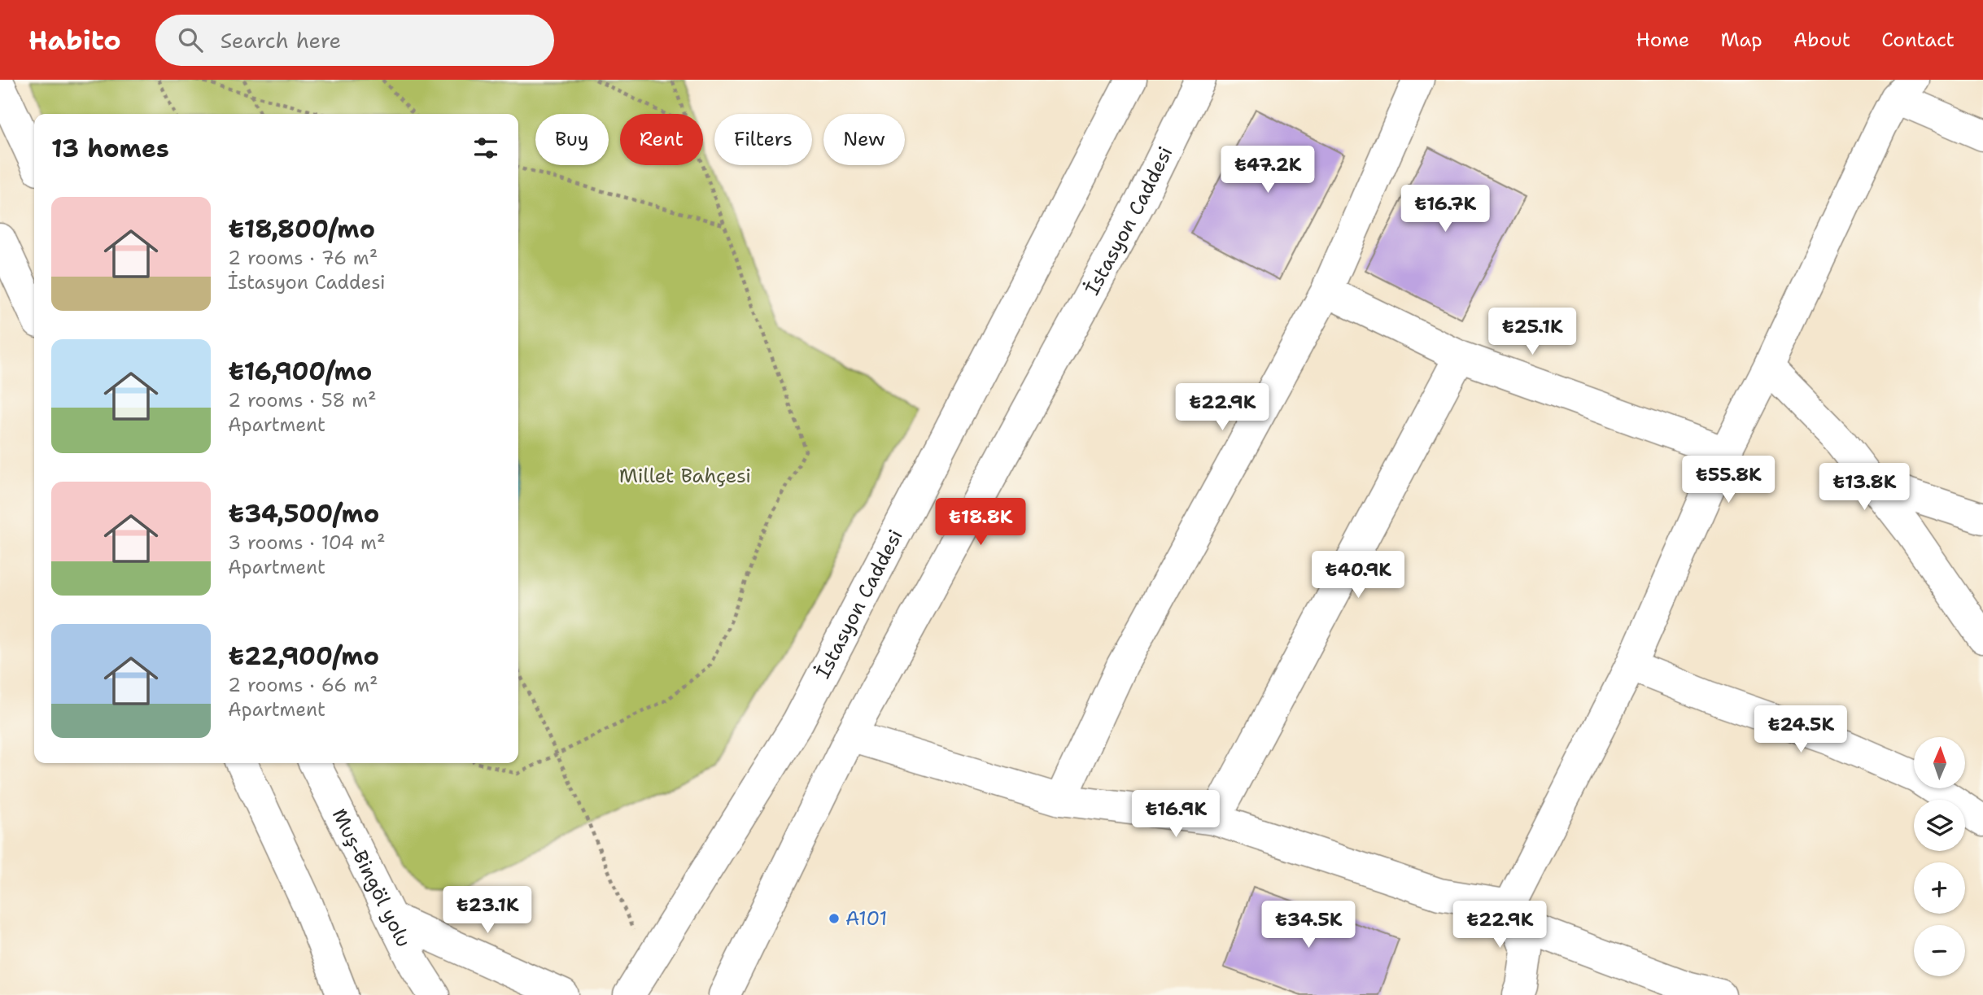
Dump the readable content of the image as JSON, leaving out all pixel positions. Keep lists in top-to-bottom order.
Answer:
{
  "streets": {
    "main road": ["İstasyon Caddesi", "Muş-Bingöl yolu"]
  },
  "parks": ["Millet Bahçesi"],
  "places": ["A101"],
  "north": "top",
  "page": {
    "header": "Habito",
    "search": "Search here",
    "nav": [
      "Home",
      "Map",
      "About",
      "Contact"
    ],
    "chip": [
      "Buy",
      "Rent",
      "Filters",
      "New"
    ],
    "heading": "13 homes",
    "price": [
      "₺47.2K",
      "₺16.7K",
      "₺25.1K",
      "₺22.9K",
      "₺55.8K",
      "₺13.8K",
      "₺18.8K",
      "₺40.9K",
      "₺24.5K",
      "₺16.9K",
      "₺23.1K",
      "₺34.5K",
      "₺22.9K"
    ],
    "list": [
      {
        "name": "₺18,800/mo",
        "note": "2 rooms · 76 m² · İstasyon Caddesi"
      },
      {
        "name": "₺16,900/mo",
        "note": "2 rooms · 58 m² · Apartment"
      },
      {
        "name": "₺34,500/mo",
        "note": "3 rooms · 104 m² · Apartment"
      },
      {
        "name": "₺22,900/mo",
        "note": "2 rooms · 66 m² · Apartment"
      }
    ],
    "map_buttons": ["+", "−"]
  }
}
